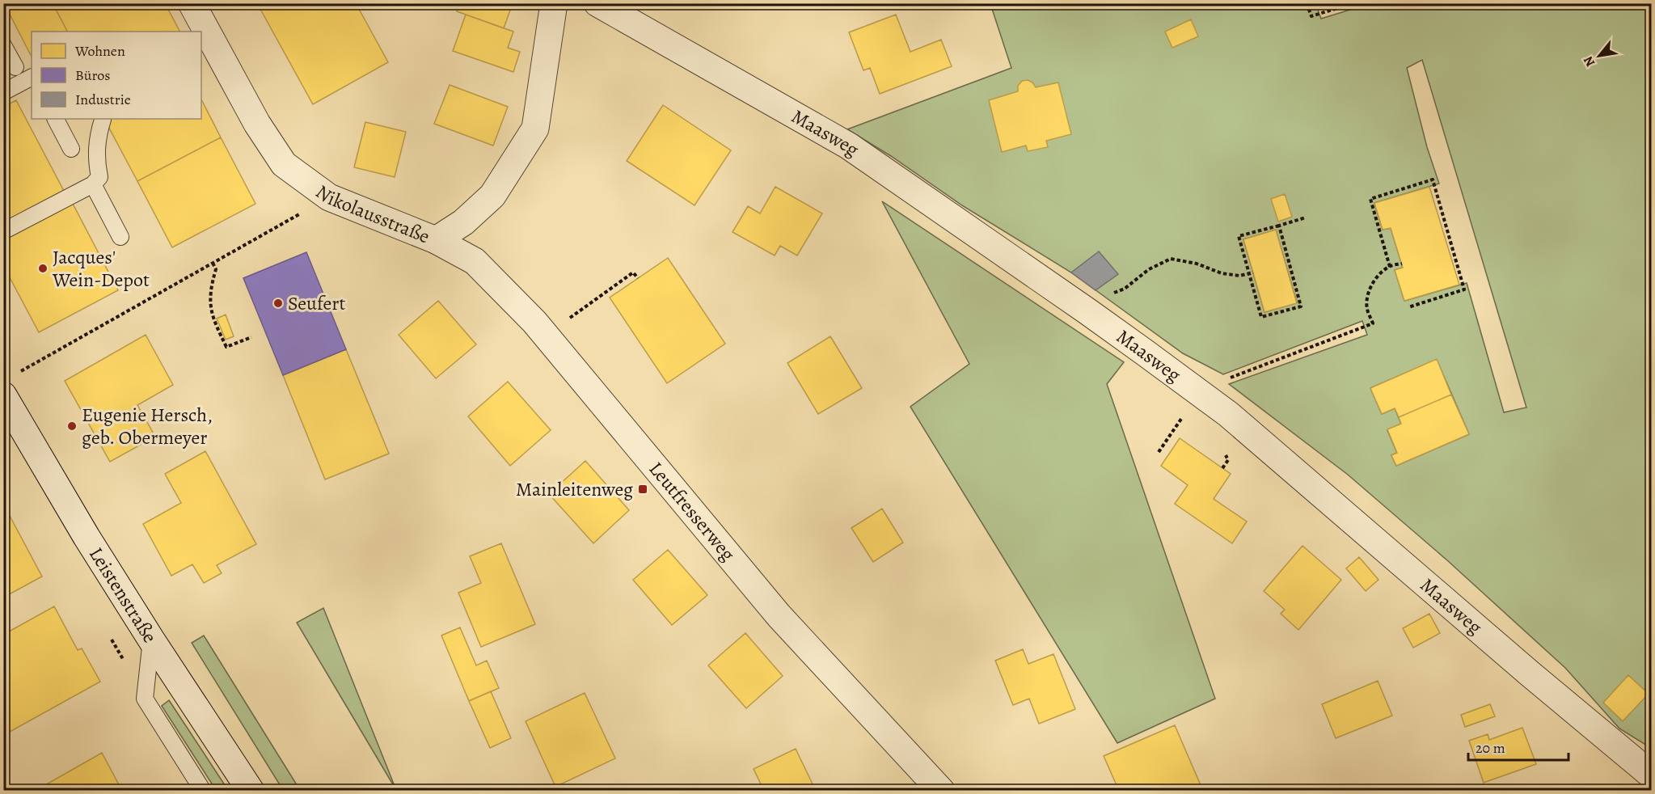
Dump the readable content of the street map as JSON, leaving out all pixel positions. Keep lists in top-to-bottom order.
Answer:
{
  "streets": {
    "street": [
      "Maasweg",
      "Nikolausstraße",
      "Leutfresserweg",
      "Leistenstraße"
    ]
  },
  "crossings": [
    ["Nikolausstraße", "Leutfresserweg"]
  ],
  "places": {
    "other": ["Jacques' Wein-Depot", "Seufert", "Eugenie Hersch, geb. Obermeyer"],
    "transit": ["Mainleitenweg"]
  },
  "legend": ["Wohnen", "Büros", "Industrie"],
  "scale_bar": "20 m",
  "north": "bottom left"
}
